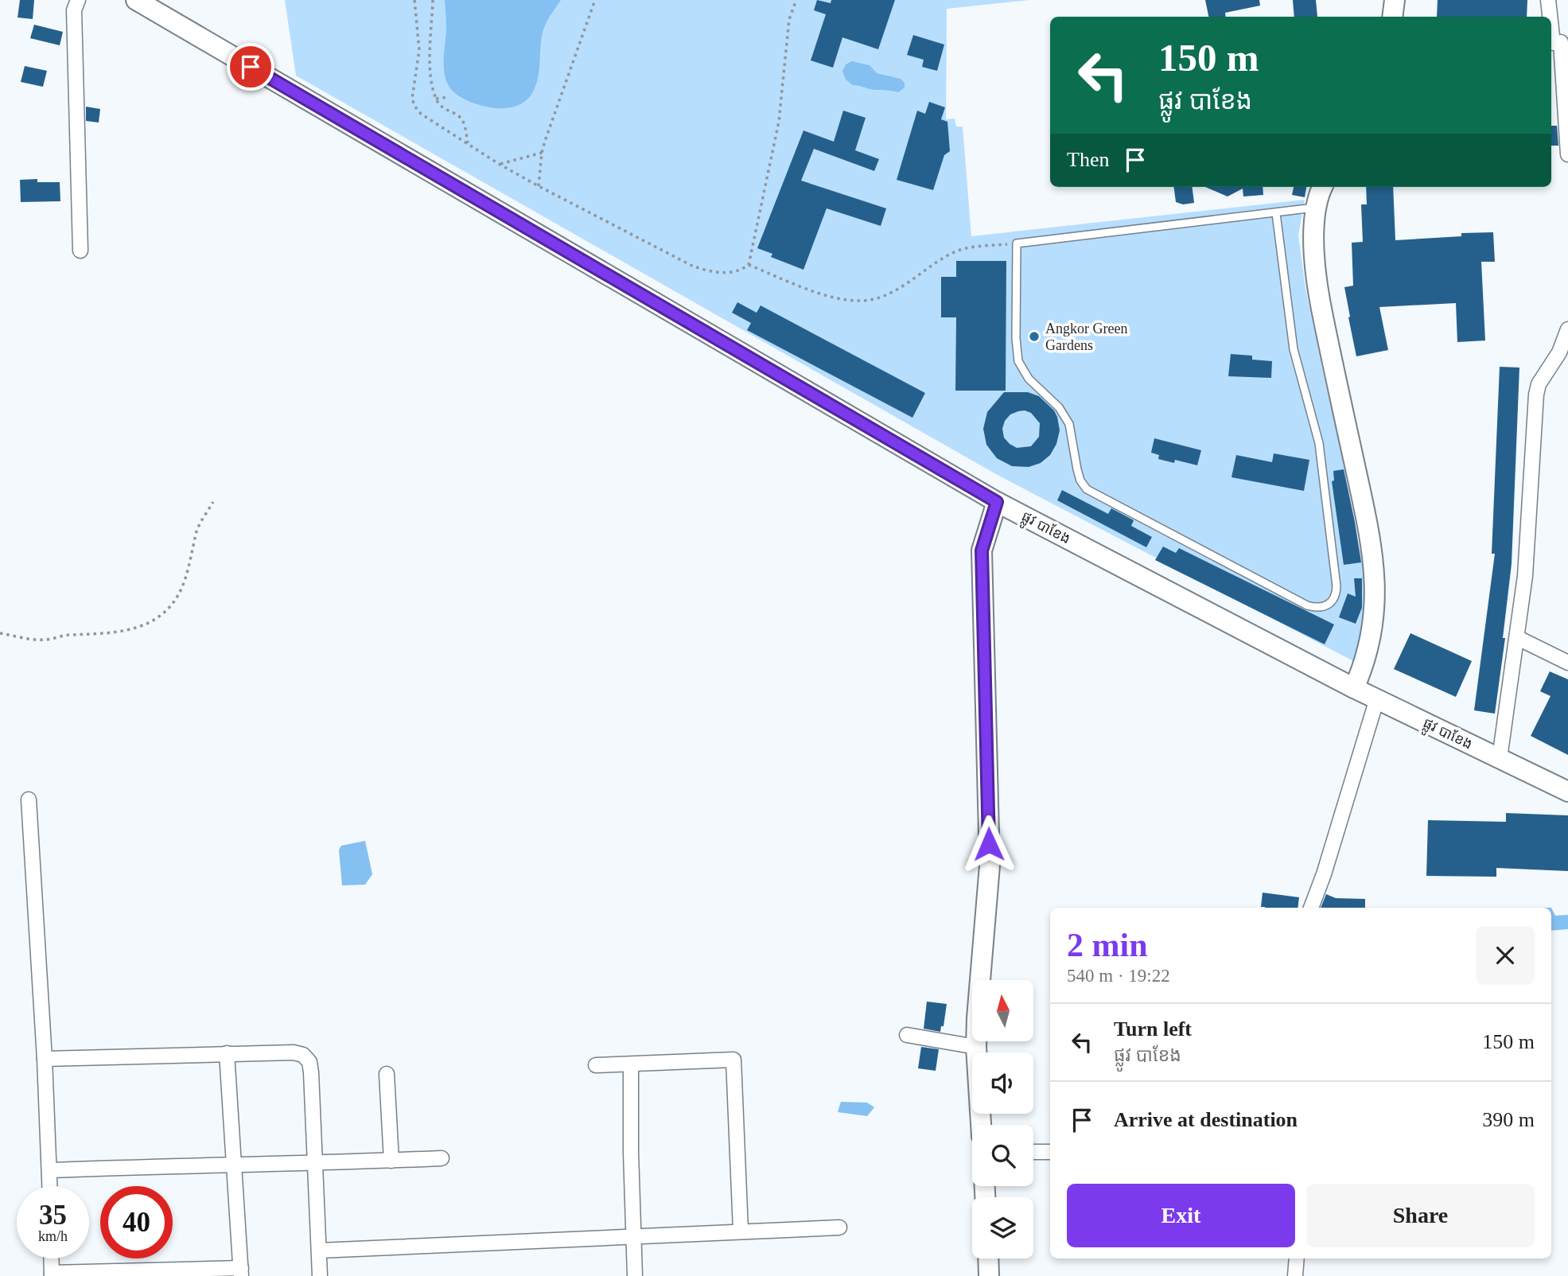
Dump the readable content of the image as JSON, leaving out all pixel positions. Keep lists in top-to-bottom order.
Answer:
{
  "streets": {
    "street": ["ផ្លូវ បាខែង"]
  },
  "places": ["Angkor Green Gardens"],
  "north": "top",
  "page": {
    "turn": ["150 m", "ផ្លូវ បាខែង"],
    "then": "Then",
    "heading": ["2 min", "540 m · 19:22"],
    "list": [
      {
        "name": "Turn left",
        "note": "ផ្លូវ បាខែង",
        "value": "150 m"
      },
      {
        "name": "Arrive at destination",
        "value": "390 m"
      }
    ],
    "buttons": ["Exit", "Share"],
    "speed": "35 km/h",
    "limit": "40"
  }
}
